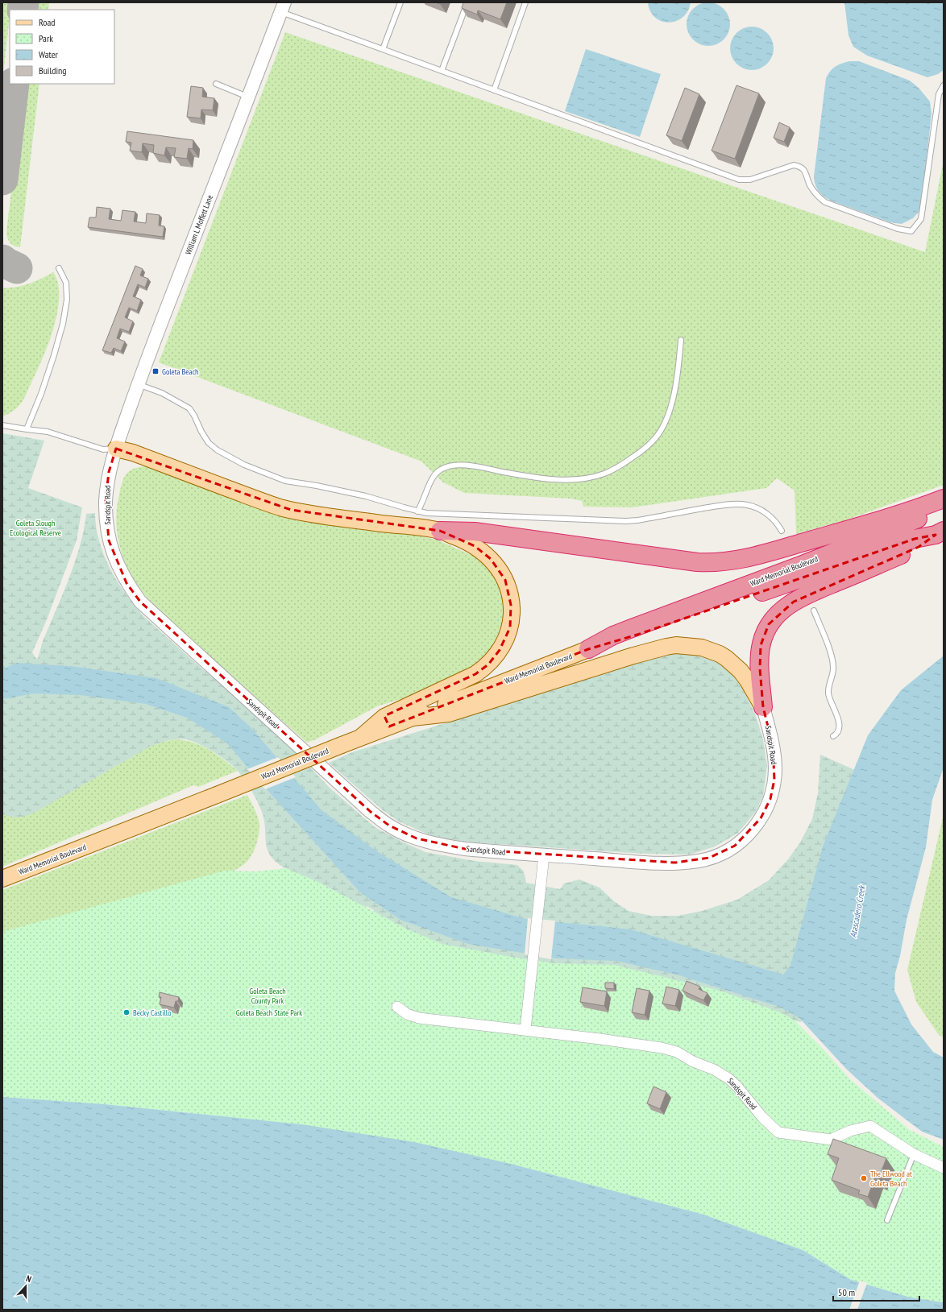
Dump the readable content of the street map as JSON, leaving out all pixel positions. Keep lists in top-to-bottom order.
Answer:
{
  "streets": {
    "highway": ["Ward Memorial Boulevard"],
    "street": ["William L Moffett Lane", "Sandspit Road"]
  },
  "crossings": [
    ["William L Moffett Lane", "Sandspit Road"]
  ],
  "water": ["Atascadero Creek"],
  "parks": ["Goleta Slough Ecological Reserve", "Goleta Beach County Park", "Goleta Beach State Park"],
  "places": {
    "transit": ["Goleta Beach"],
    "other": ["Becky Castillo", "The Ellwood at Goleta Beach"]
  },
  "legend": [
    "Road",
    "Park",
    "Water",
    "Building"
  ],
  "scale_bar": "50 m",
  "north": "top"
}
